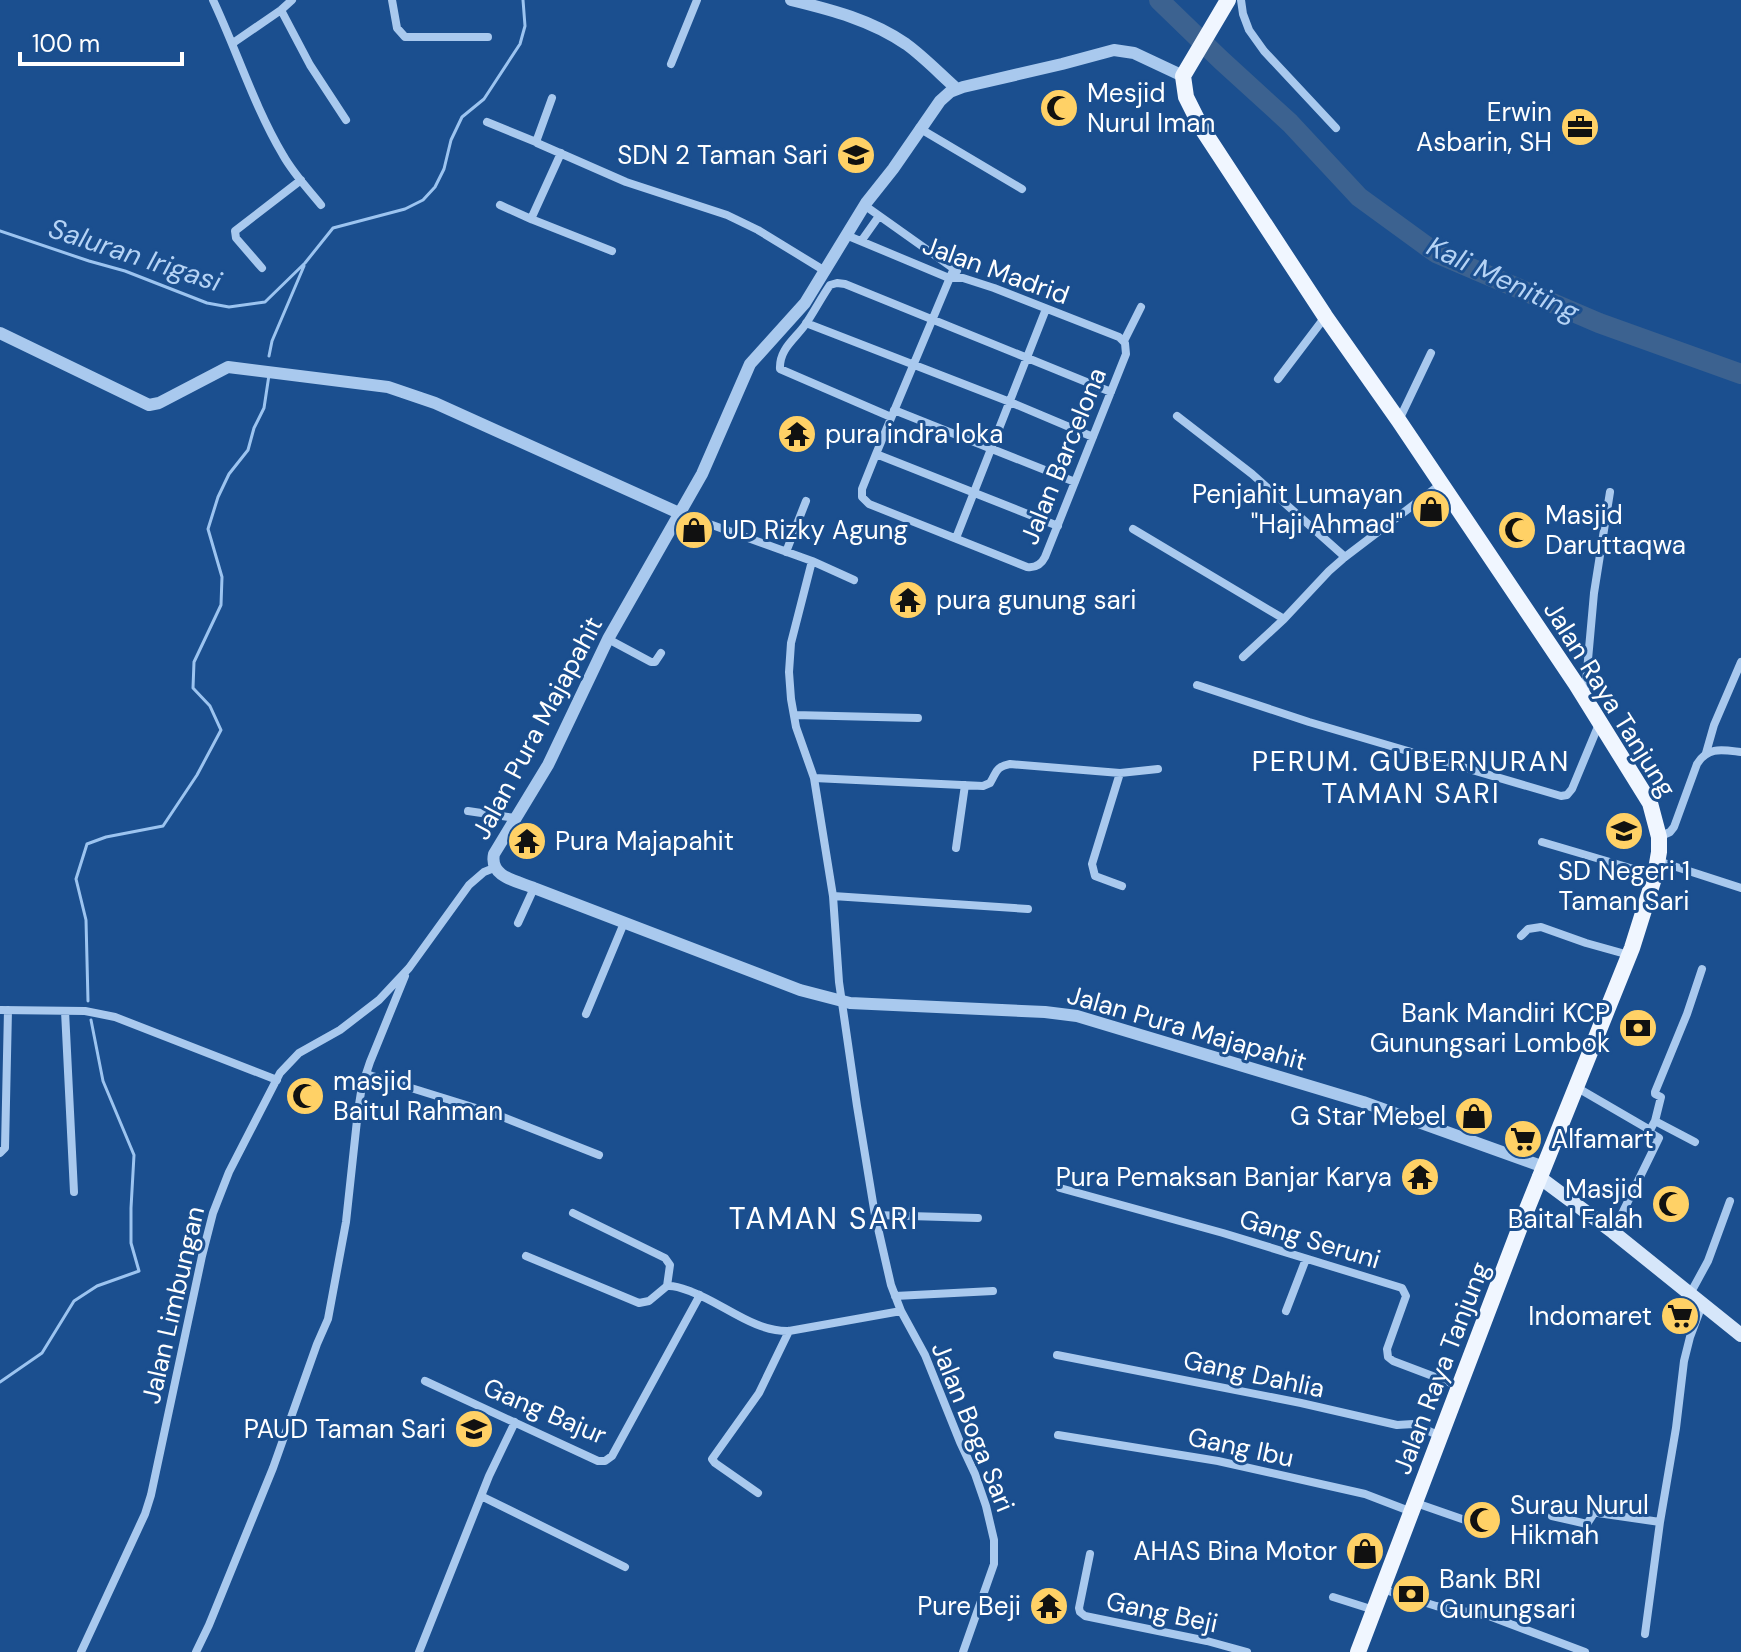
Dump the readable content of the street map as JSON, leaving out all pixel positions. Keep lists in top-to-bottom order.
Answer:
{
  "streets": {
    "main road": ["Jalan Raya Tanjung"],
    "street": [
      "Jalan Madrid",
      "Jalan Barcelona",
      "Jalan Pura Majapahit",
      "Gang Seruni",
      "Jalan Limbungan",
      "Gang Dahlia",
      "Gang Bajur",
      "Jalan Boga Sari",
      "Gang Ibu",
      "Gang Beji"
    ]
  },
  "crossings": [
    ["Jalan Madrid", "Jalan Barcelona"],
    ["Jalan Madrid", "Jalan Pura Majapahit"],
    ["Jalan Raya Tanjung", "Jalan Pura Majapahit"],
    ["Jalan Raya Tanjung", "Gang Seruni"],
    ["Jalan Raya Tanjung", "Gang Dahlia"],
    ["Jalan Raya Tanjung", "Gang Ibu"],
    ["Jalan Pura Majapahit", "Jalan Limbungan"],
    ["Jalan Pura Majapahit", "Jalan Boga Sari"]
  ],
  "districts": ["PERUM. GUBERNURAN TAMAN SARI", "TAMAN SARI"],
  "water": ["Saluran Irigasi", "Kali Meniting"],
  "places": {
    "mosque": [
      "Mesjid Nurul Iman",
      "Masjid Daruttaqwa",
      "masjid Baitul Rahman",
      "Masjid Baital Falah",
      "Surau Nurul Hikmah"
    ],
    "office": ["Erwin Asbarin, SH"],
    "school or university": ["SDN 2 Taman Sari", "SD Negeri 1 Taman Sari", "PAUD Taman Sari"],
    "temple": [
      "pura indra loka",
      "pura gunung sari",
      "Pura Majapahit",
      "Pura Pemaksan Banjar Karya",
      "Pure Beji"
    ],
    "shop": [
      "Penjahit Lumayan \"Haji Ahmad\"",
      "UD Rizky Agung",
      "G Star Mebel",
      "AHAS Bina Motor"
    ],
    "bank": ["Bank Mandiri KCP Gunungsari Lombok", "Bank BRI Gunungsari"],
    "supermarket": ["Alfamart", "Indomaret"]
  },
  "scale_bar": "100 m"
}
